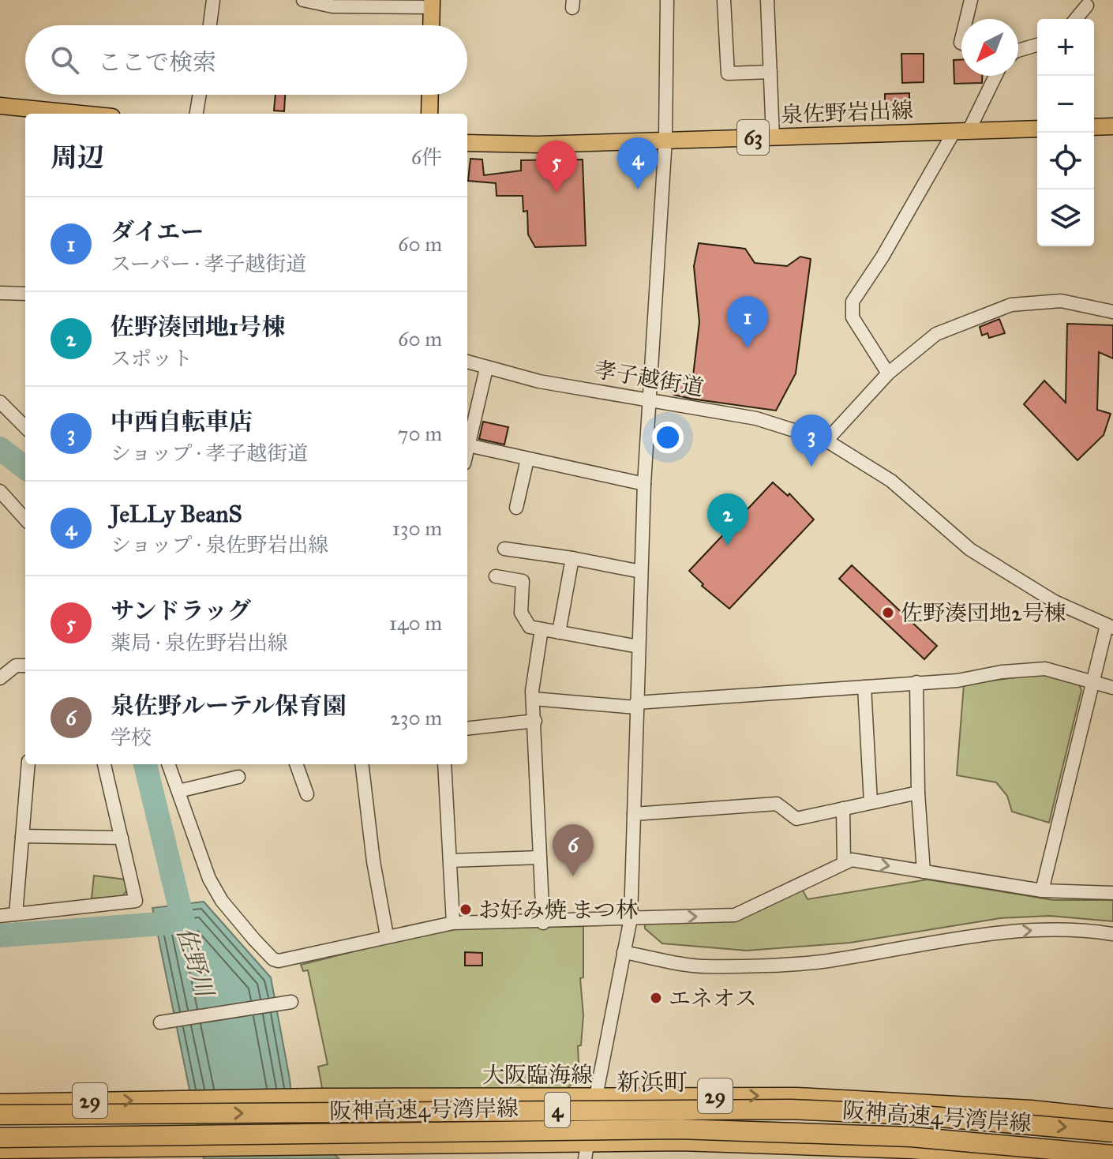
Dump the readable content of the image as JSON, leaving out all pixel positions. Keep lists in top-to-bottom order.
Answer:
{
  "streets": {
    "highway": ["阪神高速4号湾岸線", "4"],
    "main road": [
      "泉佐野岩出線",
      "63",
      "大阪臨海線",
      "29"
    ],
    "street": ["孝子越街道"]
  },
  "districts": ["新浜町"],
  "water": ["佐野川"],
  "places": ["佐野湊団地2号棟", "お好み焼 まつ林", "エネオス"],
  "north": "bottom left",
  "page": {
    "map_buttons": ["+", "−"],
    "search": "ここで検索",
    "heading": ["周辺", "6件"],
    "pins": [
      "4",
      "5",
      "1",
      "3",
      "2",
      "6"
    ],
    "list": [
      {
        "mark": "1",
        "name": "ダイエー",
        "note": "スーパー · 孝子越街道",
        "value": "60 m"
      },
      {
        "mark": "2",
        "name": "佐野湊団地1号棟",
        "note": "スポット",
        "value": "60 m"
      },
      {
        "mark": "3",
        "name": "中西自転車店",
        "note": "ショップ · 孝子越街道",
        "value": "70 m"
      },
      {
        "mark": "4",
        "name": "JeLLy BeanS",
        "note": "ショップ · 泉佐野岩出線",
        "value": "130 m"
      },
      {
        "mark": "5",
        "name": "サンドラッグ",
        "note": "薬局 · 泉佐野岩出線",
        "value": "140 m"
      },
      {
        "mark": "6",
        "name": "泉佐野ルーテル保育園",
        "note": "学校",
        "value": "230 m"
      }
    ]
  }
}
